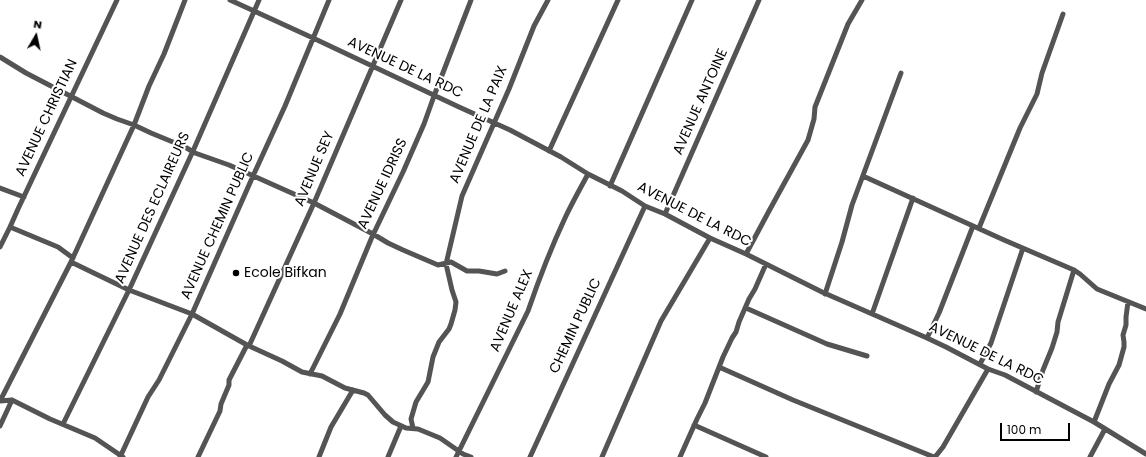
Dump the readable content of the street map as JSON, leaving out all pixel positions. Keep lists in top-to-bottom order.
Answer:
{
  "streets": {
    "street": [
      "AVENUE DE LA RDC",
      "AVENUE ANTOINE",
      "AVENUE CHRISTIAN",
      "AVENUE DE LA PAIX",
      "AVENUE SEY",
      "AVENUE IDRISS",
      "AVENUE DES ECLAIREURS",
      "AVENUE CHEMIN PUBLIC",
      "AVENUE ALEX",
      "CHEMIN PUBLIC"
    ]
  },
  "crossings": [
    ["AVENUE DE LA RDC", "AVENUE ANTOINE"],
    ["AVENUE DE LA RDC", "AVENUE DE LA PAIX"],
    ["AVENUE DE LA RDC", "AVENUE SEY"],
    ["AVENUE DE LA RDC", "AVENUE IDRISS"],
    ["AVENUE DE LA RDC", "AVENUE DES ECLAIREURS"],
    ["AVENUE DE LA RDC", "AVENUE CHEMIN PUBLIC"],
    ["AVENUE DE LA RDC", "AVENUE ALEX"],
    ["AVENUE DE LA RDC", "CHEMIN PUBLIC"]
  ],
  "places": ["Ecole Bifkan"],
  "scale_bar": "100 m",
  "north": "top"
}
